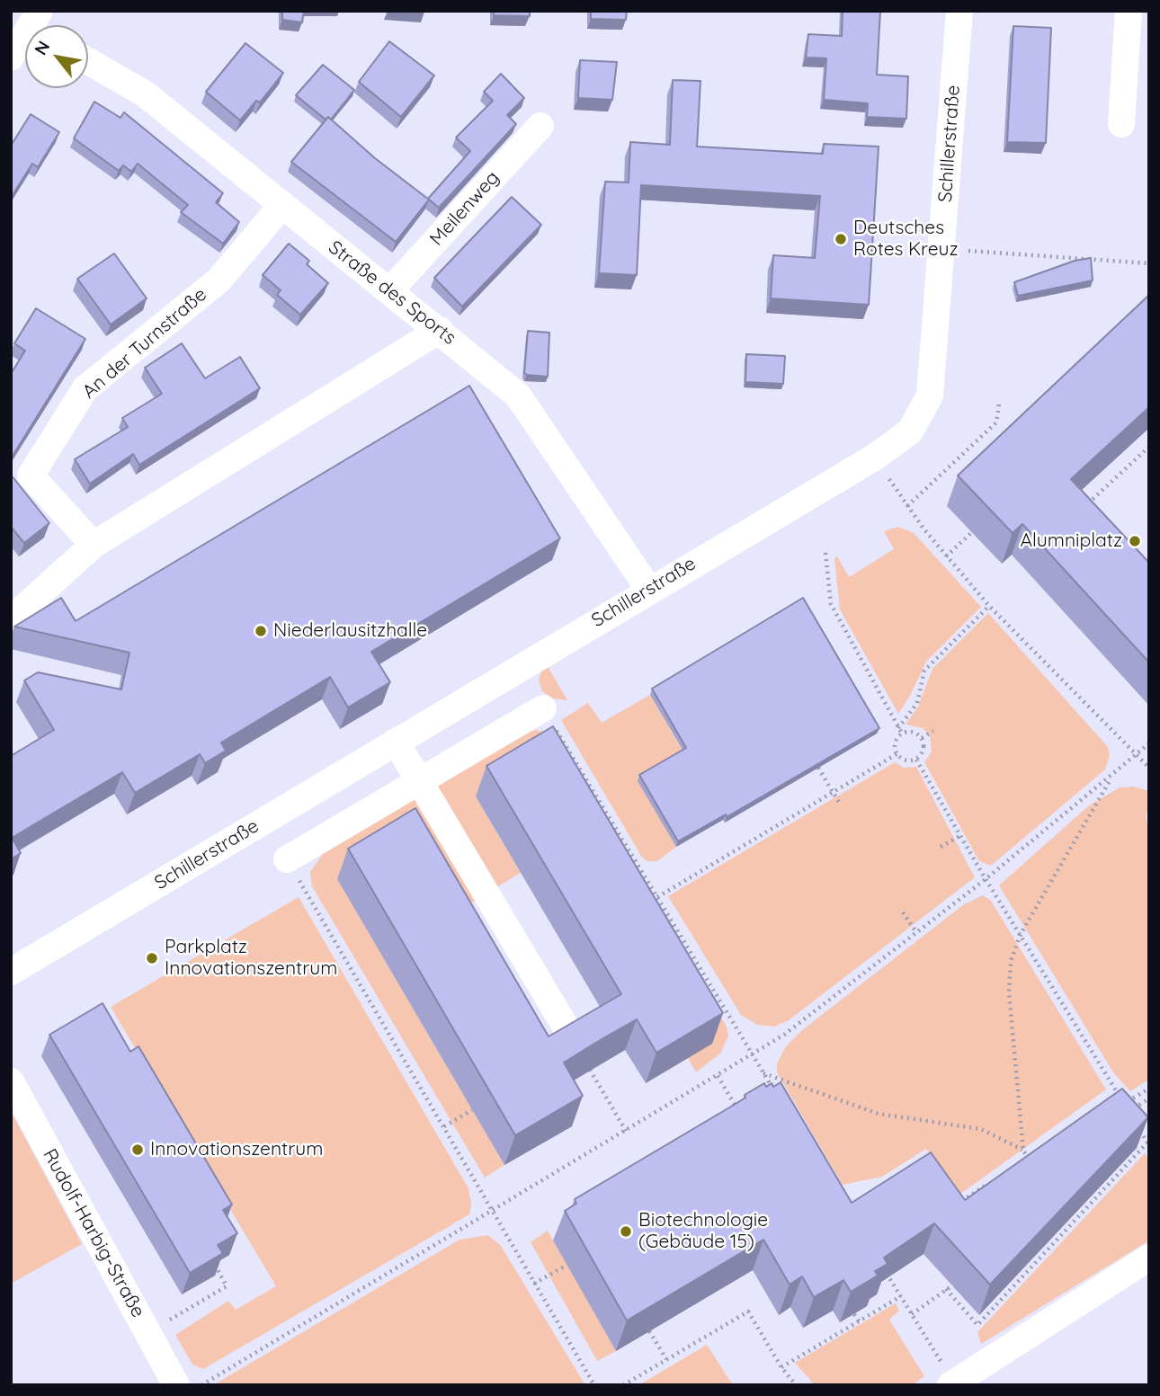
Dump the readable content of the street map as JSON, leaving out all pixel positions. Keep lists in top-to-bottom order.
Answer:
{
  "streets": {
    "street": [
      "Schillerstraße",
      "Meilenweg",
      "Straße des Sports",
      "An der Turnstraße",
      "Rudolf-Harbig-Straße"
    ]
  },
  "crossings": [
    ["Schillerstraße", "Straße des Sports"],
    ["Meilenweg", "Straße des Sports"],
    ["Straße des Sports", "An der Turnstraße"]
  ],
  "places": [
    "Deutsches Rotes Kreuz",
    "Alumniplatz",
    "Niederlausitzhalle",
    "Parkplatz Innovationszentrum",
    "Innovationszentrum",
    "Biotechnologie (Gebäude 15)"
  ],
  "north": "top left"
}
